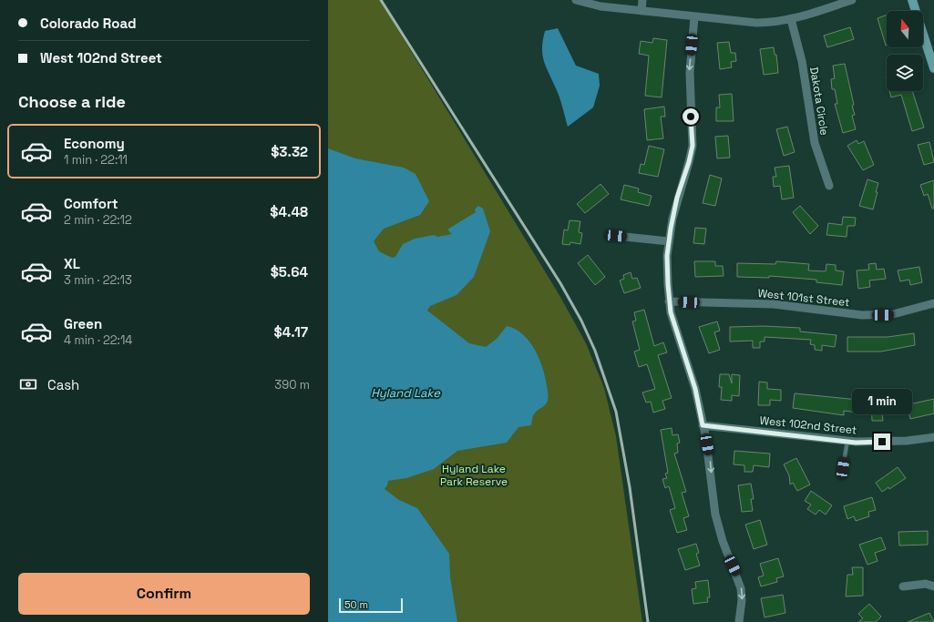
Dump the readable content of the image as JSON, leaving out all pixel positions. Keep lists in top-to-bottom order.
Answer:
{
  "streets": {
    "street": ["Dakota Circle", "West 101st Street", "West 102nd Street"]
  },
  "water": ["Hyland Lake"],
  "parks": ["Hyland Lake Park Reserve"],
  "scale_bar": "50 m",
  "north": "top",
  "page": {
    "banner": ["Colorado Road", "West 102nd Street"],
    "heading": "Choose a ride",
    "list": [
      {
        "name": "Economy",
        "note": "1 min · 22:11",
        "value": "$3.32"
      },
      {
        "name": "Comfort",
        "note": "2 min · 22:12",
        "value": "$4.48"
      },
      {
        "name": "XL",
        "note": "3 min · 22:13",
        "value": "$5.64"
      },
      {
        "name": "Green",
        "note": "4 min · 22:14",
        "value": "$4.17"
      }
    ],
    "pay": ["Cash", "390 m"],
    "bubble": "1 min",
    "buttons": "Confirm",
    "scale": "50 m"
  }
}
